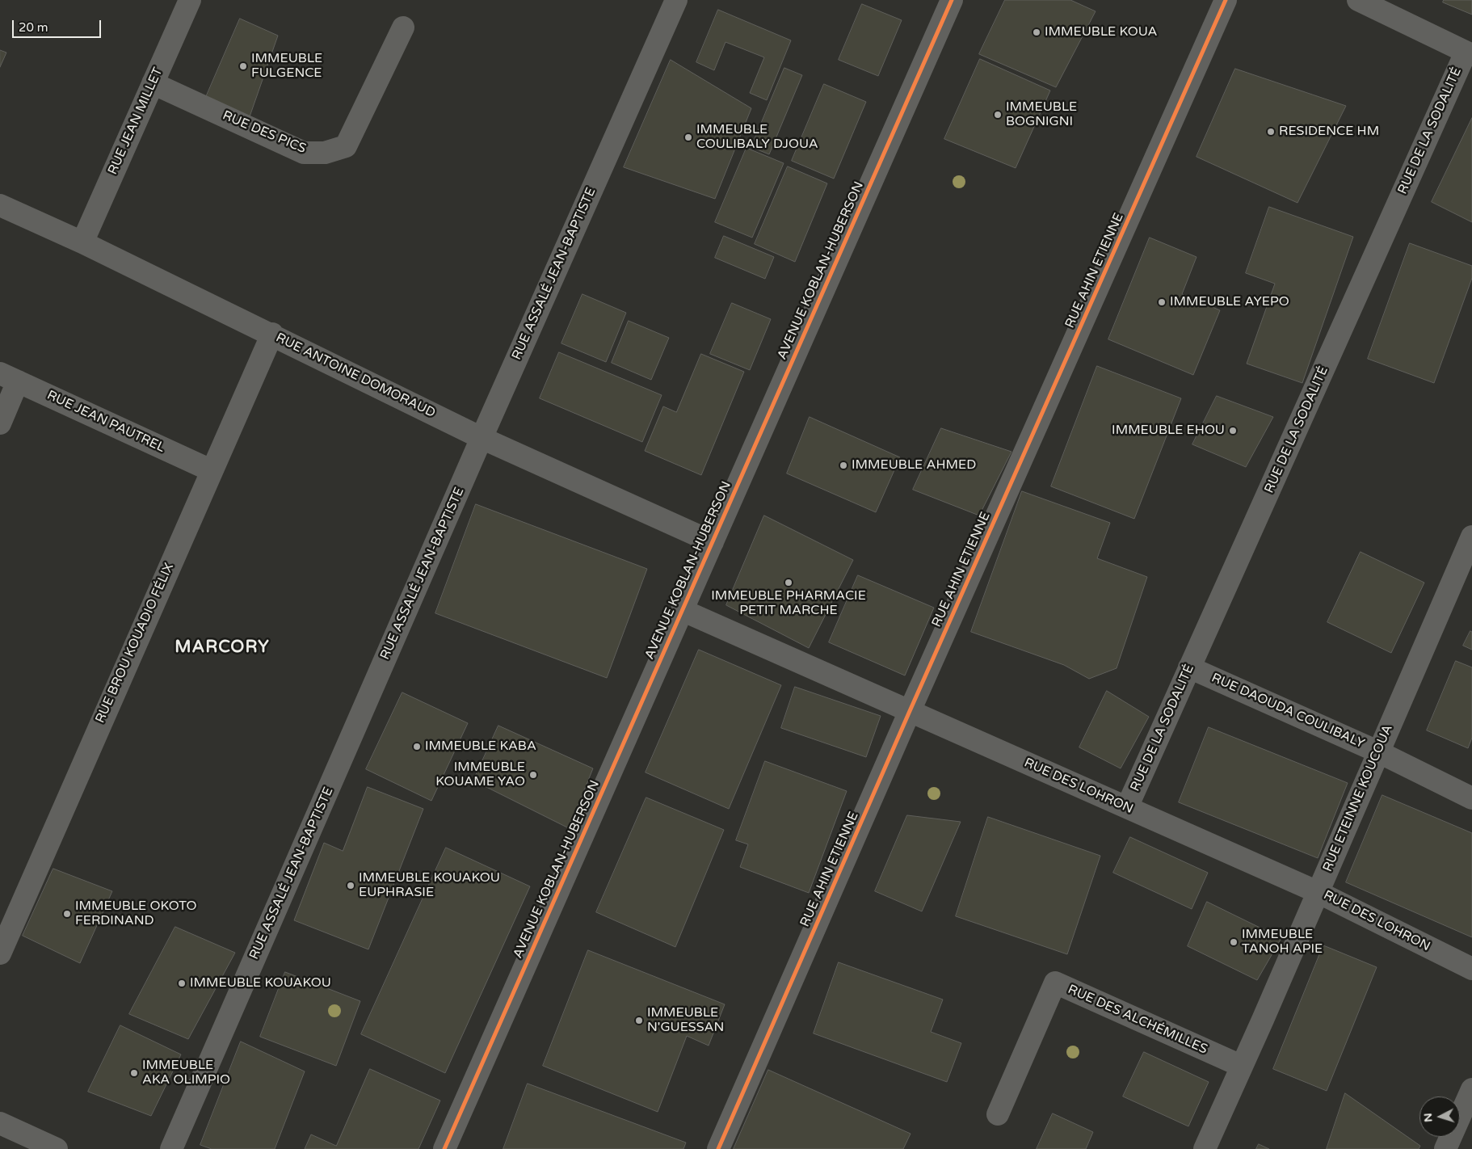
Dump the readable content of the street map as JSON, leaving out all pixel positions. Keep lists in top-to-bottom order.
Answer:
{
  "streets": {
    "street": [
      "RUE JEAN MILLET",
      "RUE DE LA SODALITÉ",
      "RUE DES PICS",
      "AVENUE KOBLAN-HUBERSON",
      "RUE AHIN ETIENNE",
      "RUE ASSALÉ JEAN-BAPTISTE",
      "RUE ANTOINE DOMORAUD",
      "RUE JEAN PAUTREL",
      "RUE BROU KOUADIO FÉLIX",
      "RUE DAOUDA COULIBALY",
      "RUE DES LOHRON",
      "RUE ETEINNE KOUCOUA",
      "RUE DES ALCHÉMILLES"
    ]
  },
  "crossings": [
    ["RUE JEAN MILLET", "RUE DES PICS"],
    ["RUE JEAN MILLET", "RUE ANTOINE DOMORAUD"],
    ["RUE DE LA SODALITÉ", "RUE DAOUDA COULIBALY"],
    ["RUE DE LA SODALITÉ", "RUE DES LOHRON"],
    ["AVENUE KOBLAN-HUBERSON", "RUE ANTOINE DOMORAUD"],
    ["AVENUE KOBLAN-HUBERSON", "RUE DES LOHRON"],
    ["RUE AHIN ETIENNE", "RUE DES LOHRON"],
    ["RUE ASSALÉ JEAN-BAPTISTE", "RUE ANTOINE DOMORAUD"],
    ["RUE ANTOINE DOMORAUD", "RUE BROU KOUADIO FÉLIX"],
    ["RUE JEAN PAUTREL", "RUE BROU KOUADIO FÉLIX"],
    ["RUE DAOUDA COULIBALY", "RUE ETEINNE KOUCOUA"],
    ["RUE DES LOHRON", "RUE ETEINNE KOUCOUA"],
    ["RUE ETEINNE KOUCOUA", "RUE DES ALCHÉMILLES"]
  ],
  "districts": ["MARCORY"],
  "places": [
    "IMMEUBLE KOUA",
    "IMMEUBLE FULGENCE",
    "IMMEUBLE BOGNIGNI",
    "RESIDENCE HM",
    "IMMEUBLE COULIBALY DJOUA",
    "IMMEUBLE AYEPO",
    "IMMEUBLE EHOU",
    "IMMEUBLE AHMED",
    "IMMEUBLE PHARMACIE PETIT MARCHE",
    "IMMEUBLE KABA",
    "IMMEUBLE KOUAME YAO",
    "IMMEUBLE KOUAKOU EUPHRASIE",
    "IMMEUBLE OKOTO FERDINAND",
    "IMMEUBLE TANOH APIE",
    "IMMEUBLE KOUAKOU",
    "IMMEUBLE N'GUESSAN",
    "IMMEUBLE AKA OLIMPIO"
  ],
  "scale_bar": "20 m",
  "north": "left"
}
